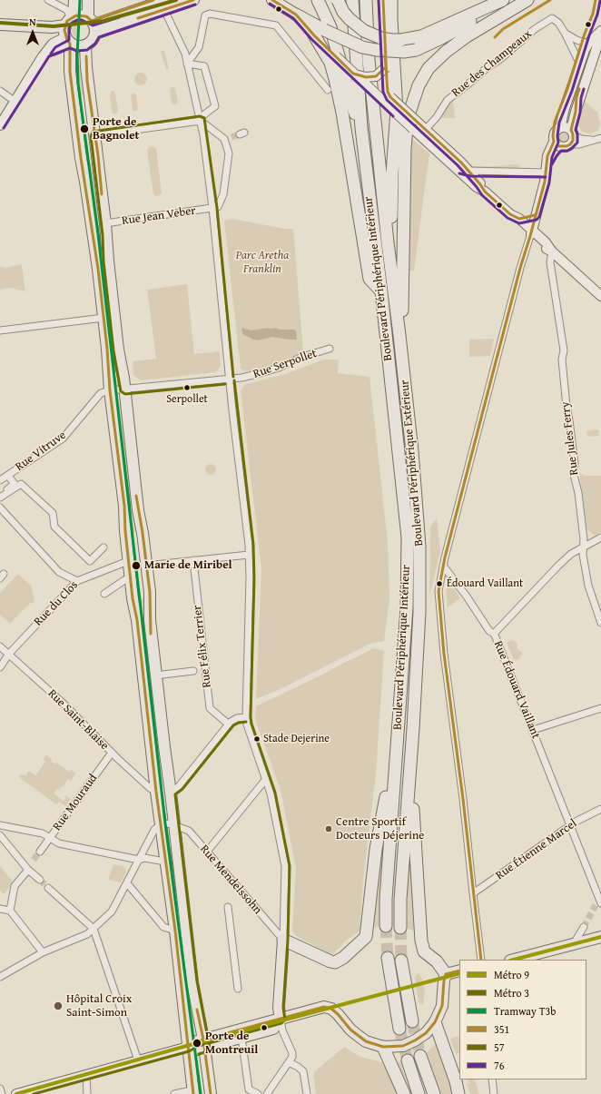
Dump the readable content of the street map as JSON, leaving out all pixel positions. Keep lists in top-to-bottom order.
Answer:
{
  "streets": {
    "highway": ["Boulevard Périphérique Intérieur", "Boulevard Périphérique Extérieur"],
    "street": [
      "Rue des Champeaux",
      "Rue Jean Veber",
      "Rue Serpollet",
      "Rue Jules Ferry",
      "Rue Vitruve",
      "Rue du Clos",
      "Rue Félix Terrier",
      "Rue Édouard Vaillant",
      "Rue Saint-Blaise",
      "Rue Mouraud",
      "Rue Étienne Marcel",
      "Rue Mendelssohn"
    ]
  },
  "crossings": [
    ["Rue Serpollet", "Rue Vitruve"],
    ["Rue du Clos", "Rue Saint-Blaise"],
    ["Rue Édouard Vaillant", "Rue Étienne Marcel"],
    ["Rue Saint-Blaise", "Rue Mouraud"]
  ],
  "parks": ["Parc Aretha Franklin"],
  "places": [
    "Porte de Bagnolet",
    "Serpollet",
    "Marie de Miribel",
    "Édouard Vaillant",
    "Stade Dejerine",
    "Centre Sportif Docteurs Déjerine",
    "Hôpital Croix Saint-Simon",
    "Porte de Montreuil"
  ],
  "lines": [
    "metro line 3",
    "tram line T3b",
    "transit line 351",
    "transit line 76",
    "transit line 57",
    "metro line 9"
  ],
  "legend": [
    "Métro 9",
    "Métro 3",
    "Tramway T3b",
    "351",
    "57",
    "76"
  ],
  "north": "top"
}
